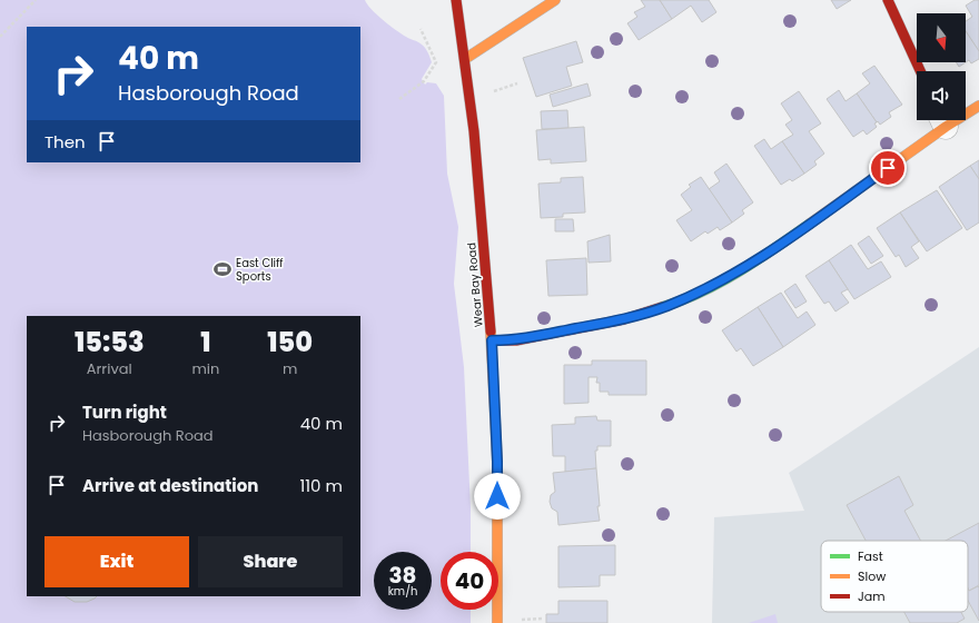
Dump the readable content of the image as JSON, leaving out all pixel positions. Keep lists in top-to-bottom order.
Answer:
{
  "streets": {
    "street": ["Wear Bay Road"]
  },
  "places": {
    "sports": ["East Cliff Sports"]
  },
  "legend": ["Fast", "Slow", "Jam"],
  "north": "bottom",
  "page": {
    "turn": ["40 m", "Hasborough Road"],
    "then": "Then",
    "eta": [
      "15:53",
      "Arrival",
      "1",
      "min",
      "150",
      "m"
    ],
    "list": [
      {
        "name": "Turn right",
        "note": "Hasborough Road",
        "value": "40 m"
      },
      {
        "name": "Arrive at destination",
        "value": "110 m"
      }
    ],
    "buttons": ["Exit", "Share"],
    "speed": "38 km/h",
    "limit": "40"
  }
}
